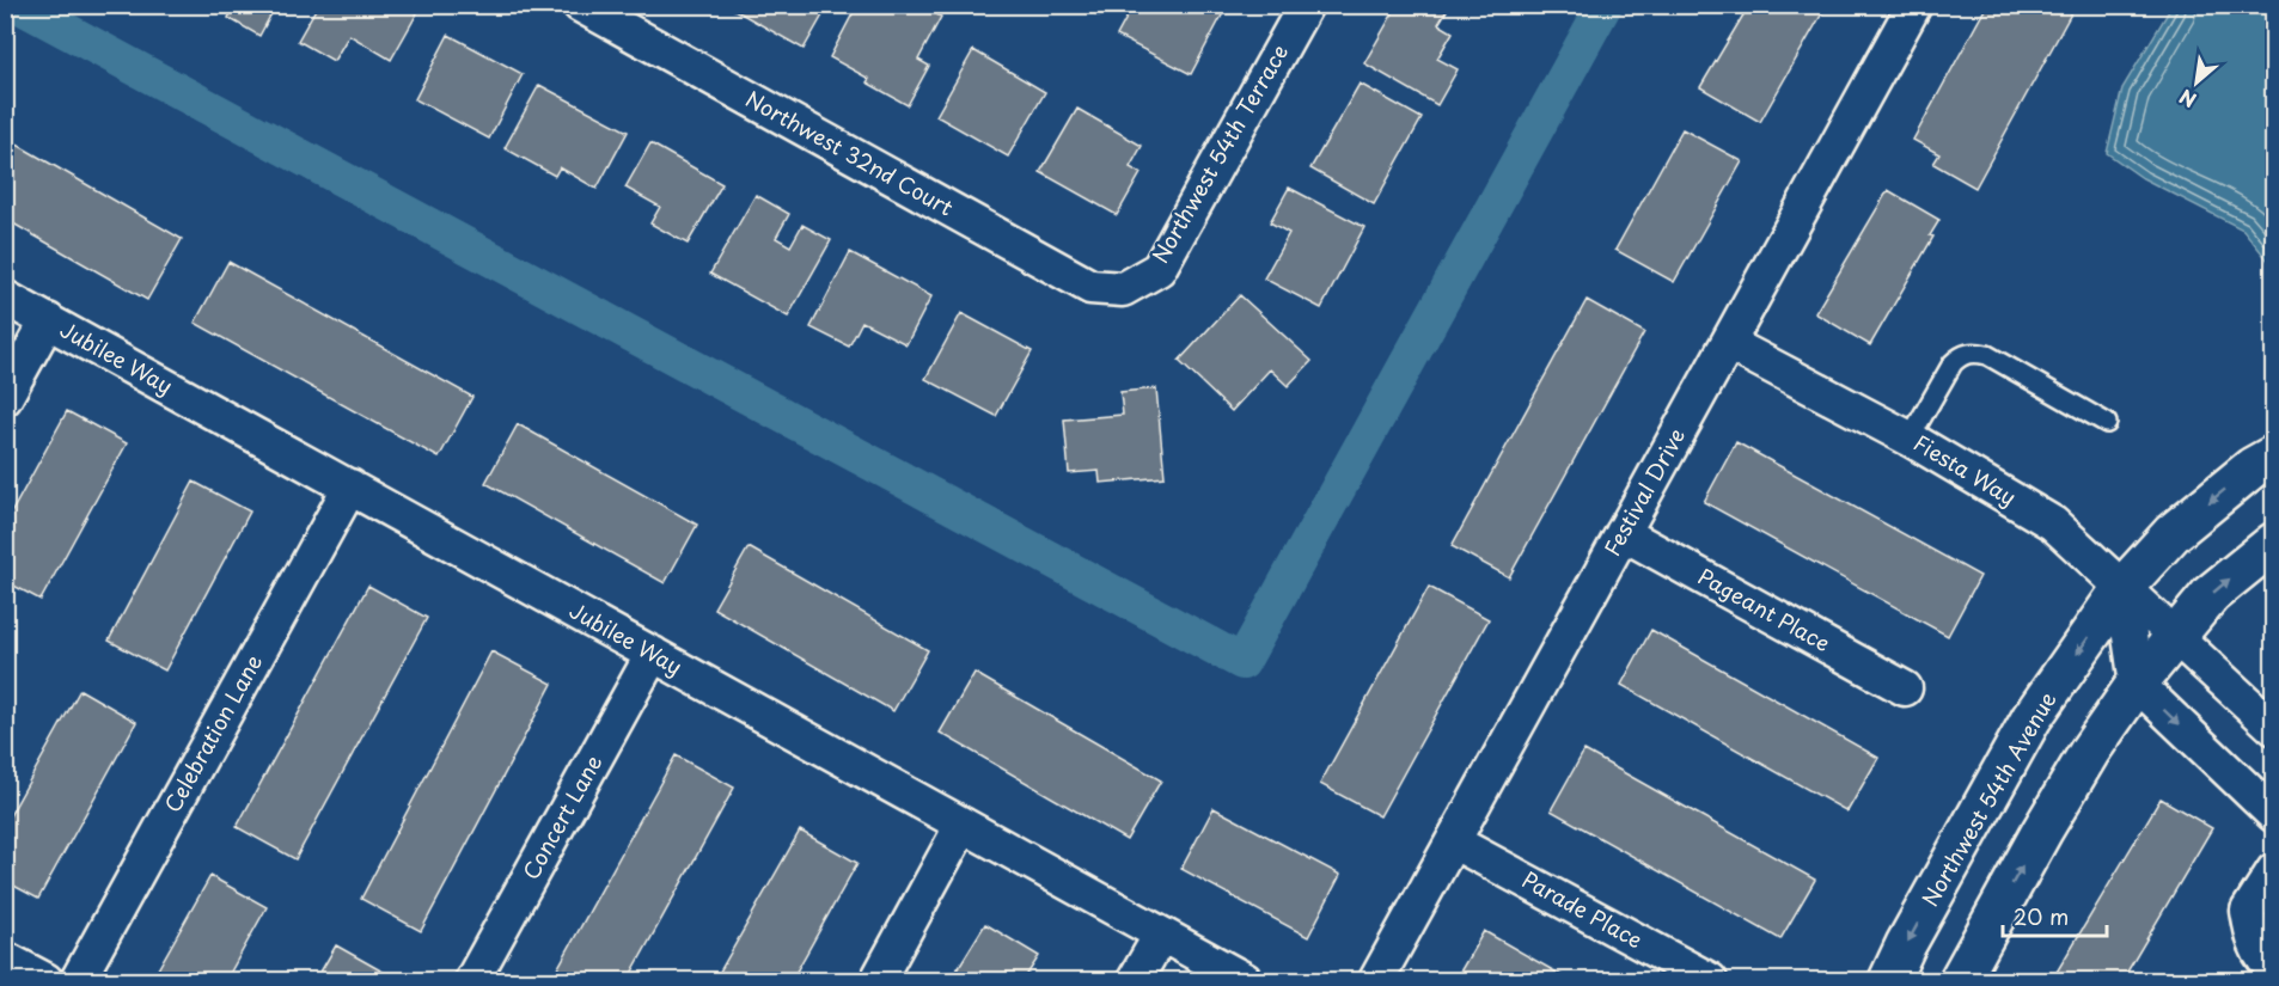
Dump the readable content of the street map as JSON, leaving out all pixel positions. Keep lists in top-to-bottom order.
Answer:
{
  "streets": {
    "street": [
      "Northwest 32nd Court",
      "Northwest 54th Terrace",
      "Jubilee Way",
      "Fiesta Way",
      "Festival Drive",
      "Pageant Place",
      "Celebration Lane",
      "Northwest 54th Avenue",
      "Concert Lane",
      "Parade Place"
    ]
  },
  "crossings": [
    ["Northwest 32nd Court", "Northwest 54th Terrace"],
    ["Jubilee Way", "Celebration Lane"],
    ["Jubilee Way", "Concert Lane"],
    ["Fiesta Way", "Festival Drive"],
    ["Fiesta Way", "Northwest 54th Avenue"],
    ["Festival Drive", "Pageant Place"],
    ["Festival Drive", "Parade Place"]
  ],
  "scale_bar": "20 m",
  "north": "bottom left"
}
